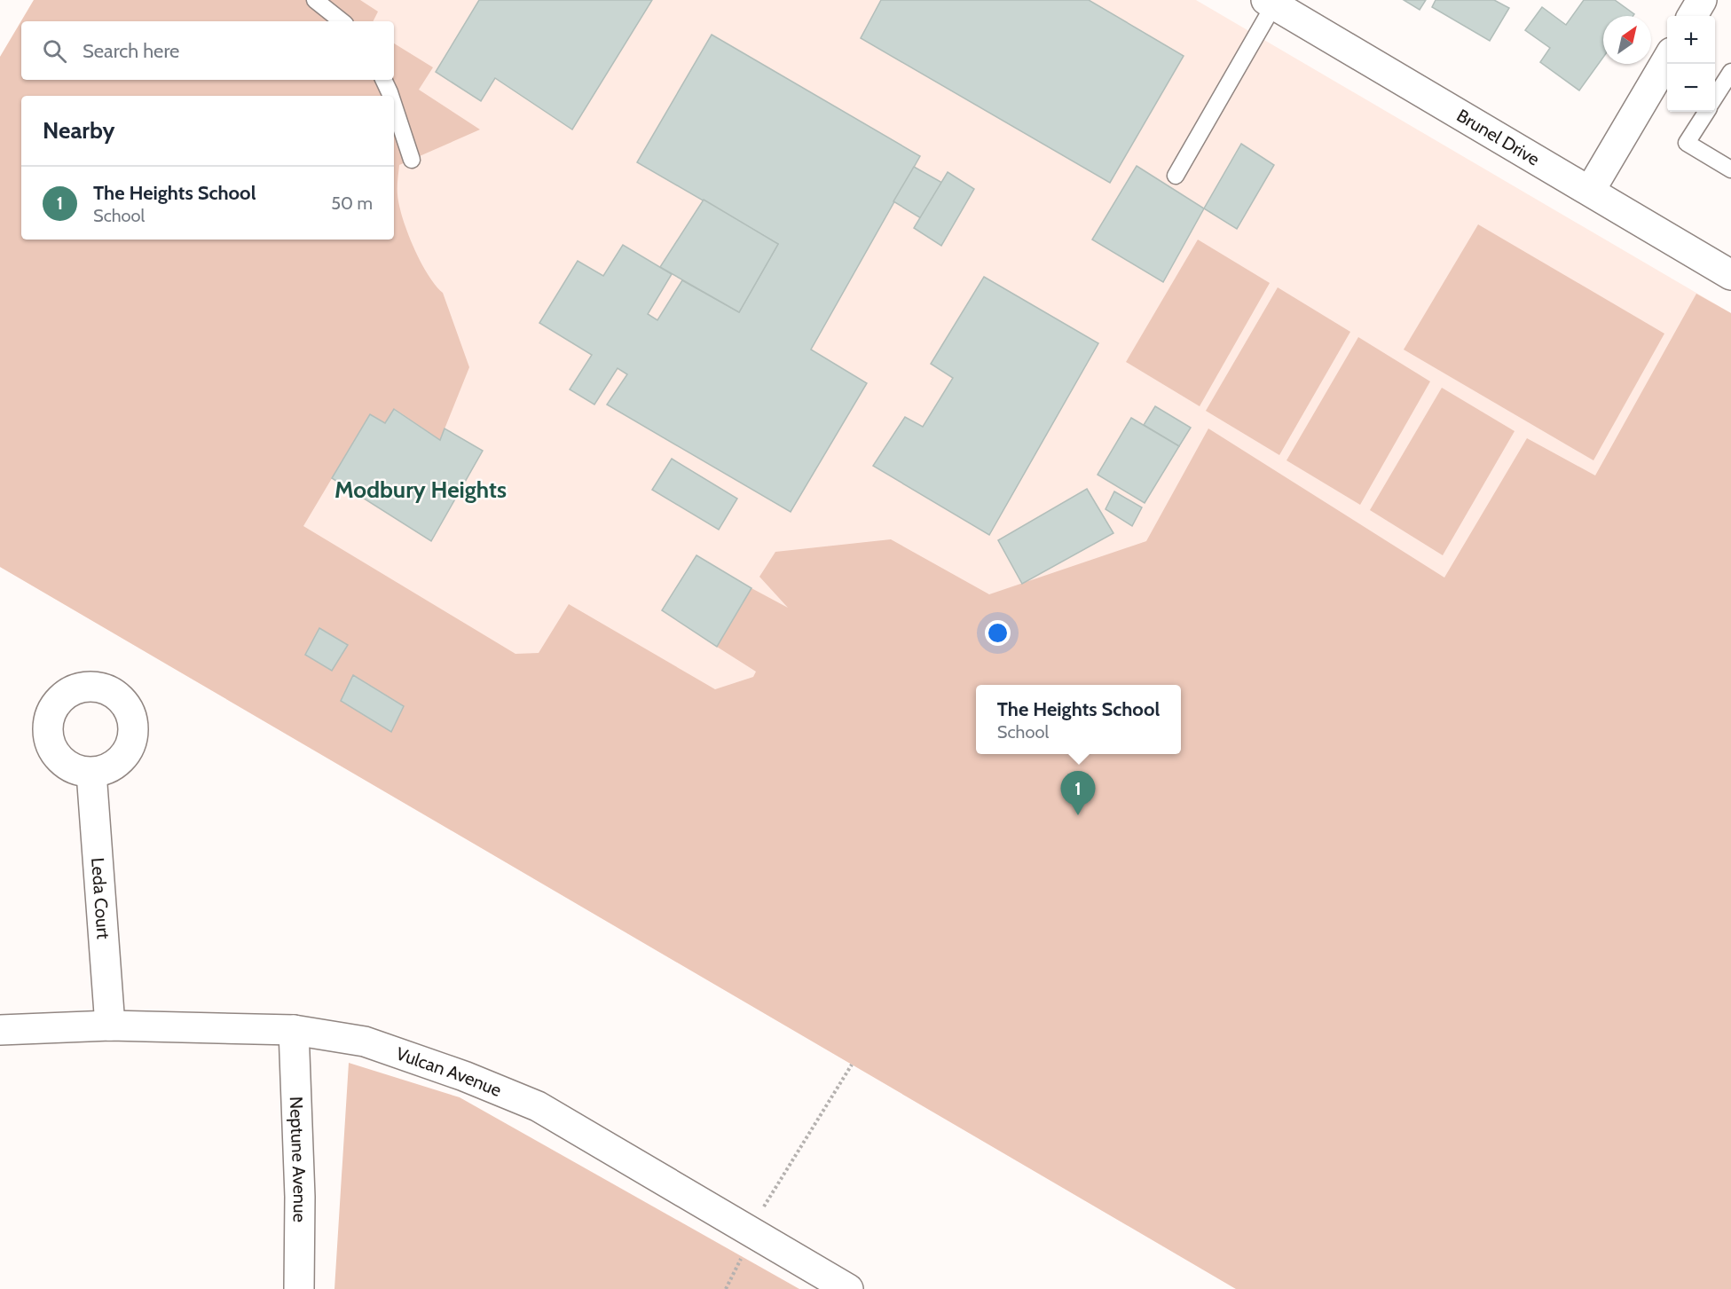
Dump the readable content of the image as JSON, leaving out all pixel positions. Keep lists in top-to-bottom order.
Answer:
{
  "streets": {
    "street": [
      "Brunel Drive",
      "Leda Court",
      "Vulcan Avenue",
      "Neptune Avenue"
    ]
  },
  "crossings": [
    ["Leda Court", "Vulcan Avenue"],
    ["Vulcan Avenue", "Neptune Avenue"]
  ],
  "districts": ["Modbury Heights"],
  "north": "top right",
  "page": {
    "map_buttons": ["+", "−"],
    "search": "Search here",
    "heading": "Nearby",
    "list": [
      {
        "mark": "1",
        "name": "The Heights School",
        "note": "School",
        "value": "50 m"
      }
    ],
    "popup": ["The Heights School", "School"],
    "pins": "1"
  }
}
